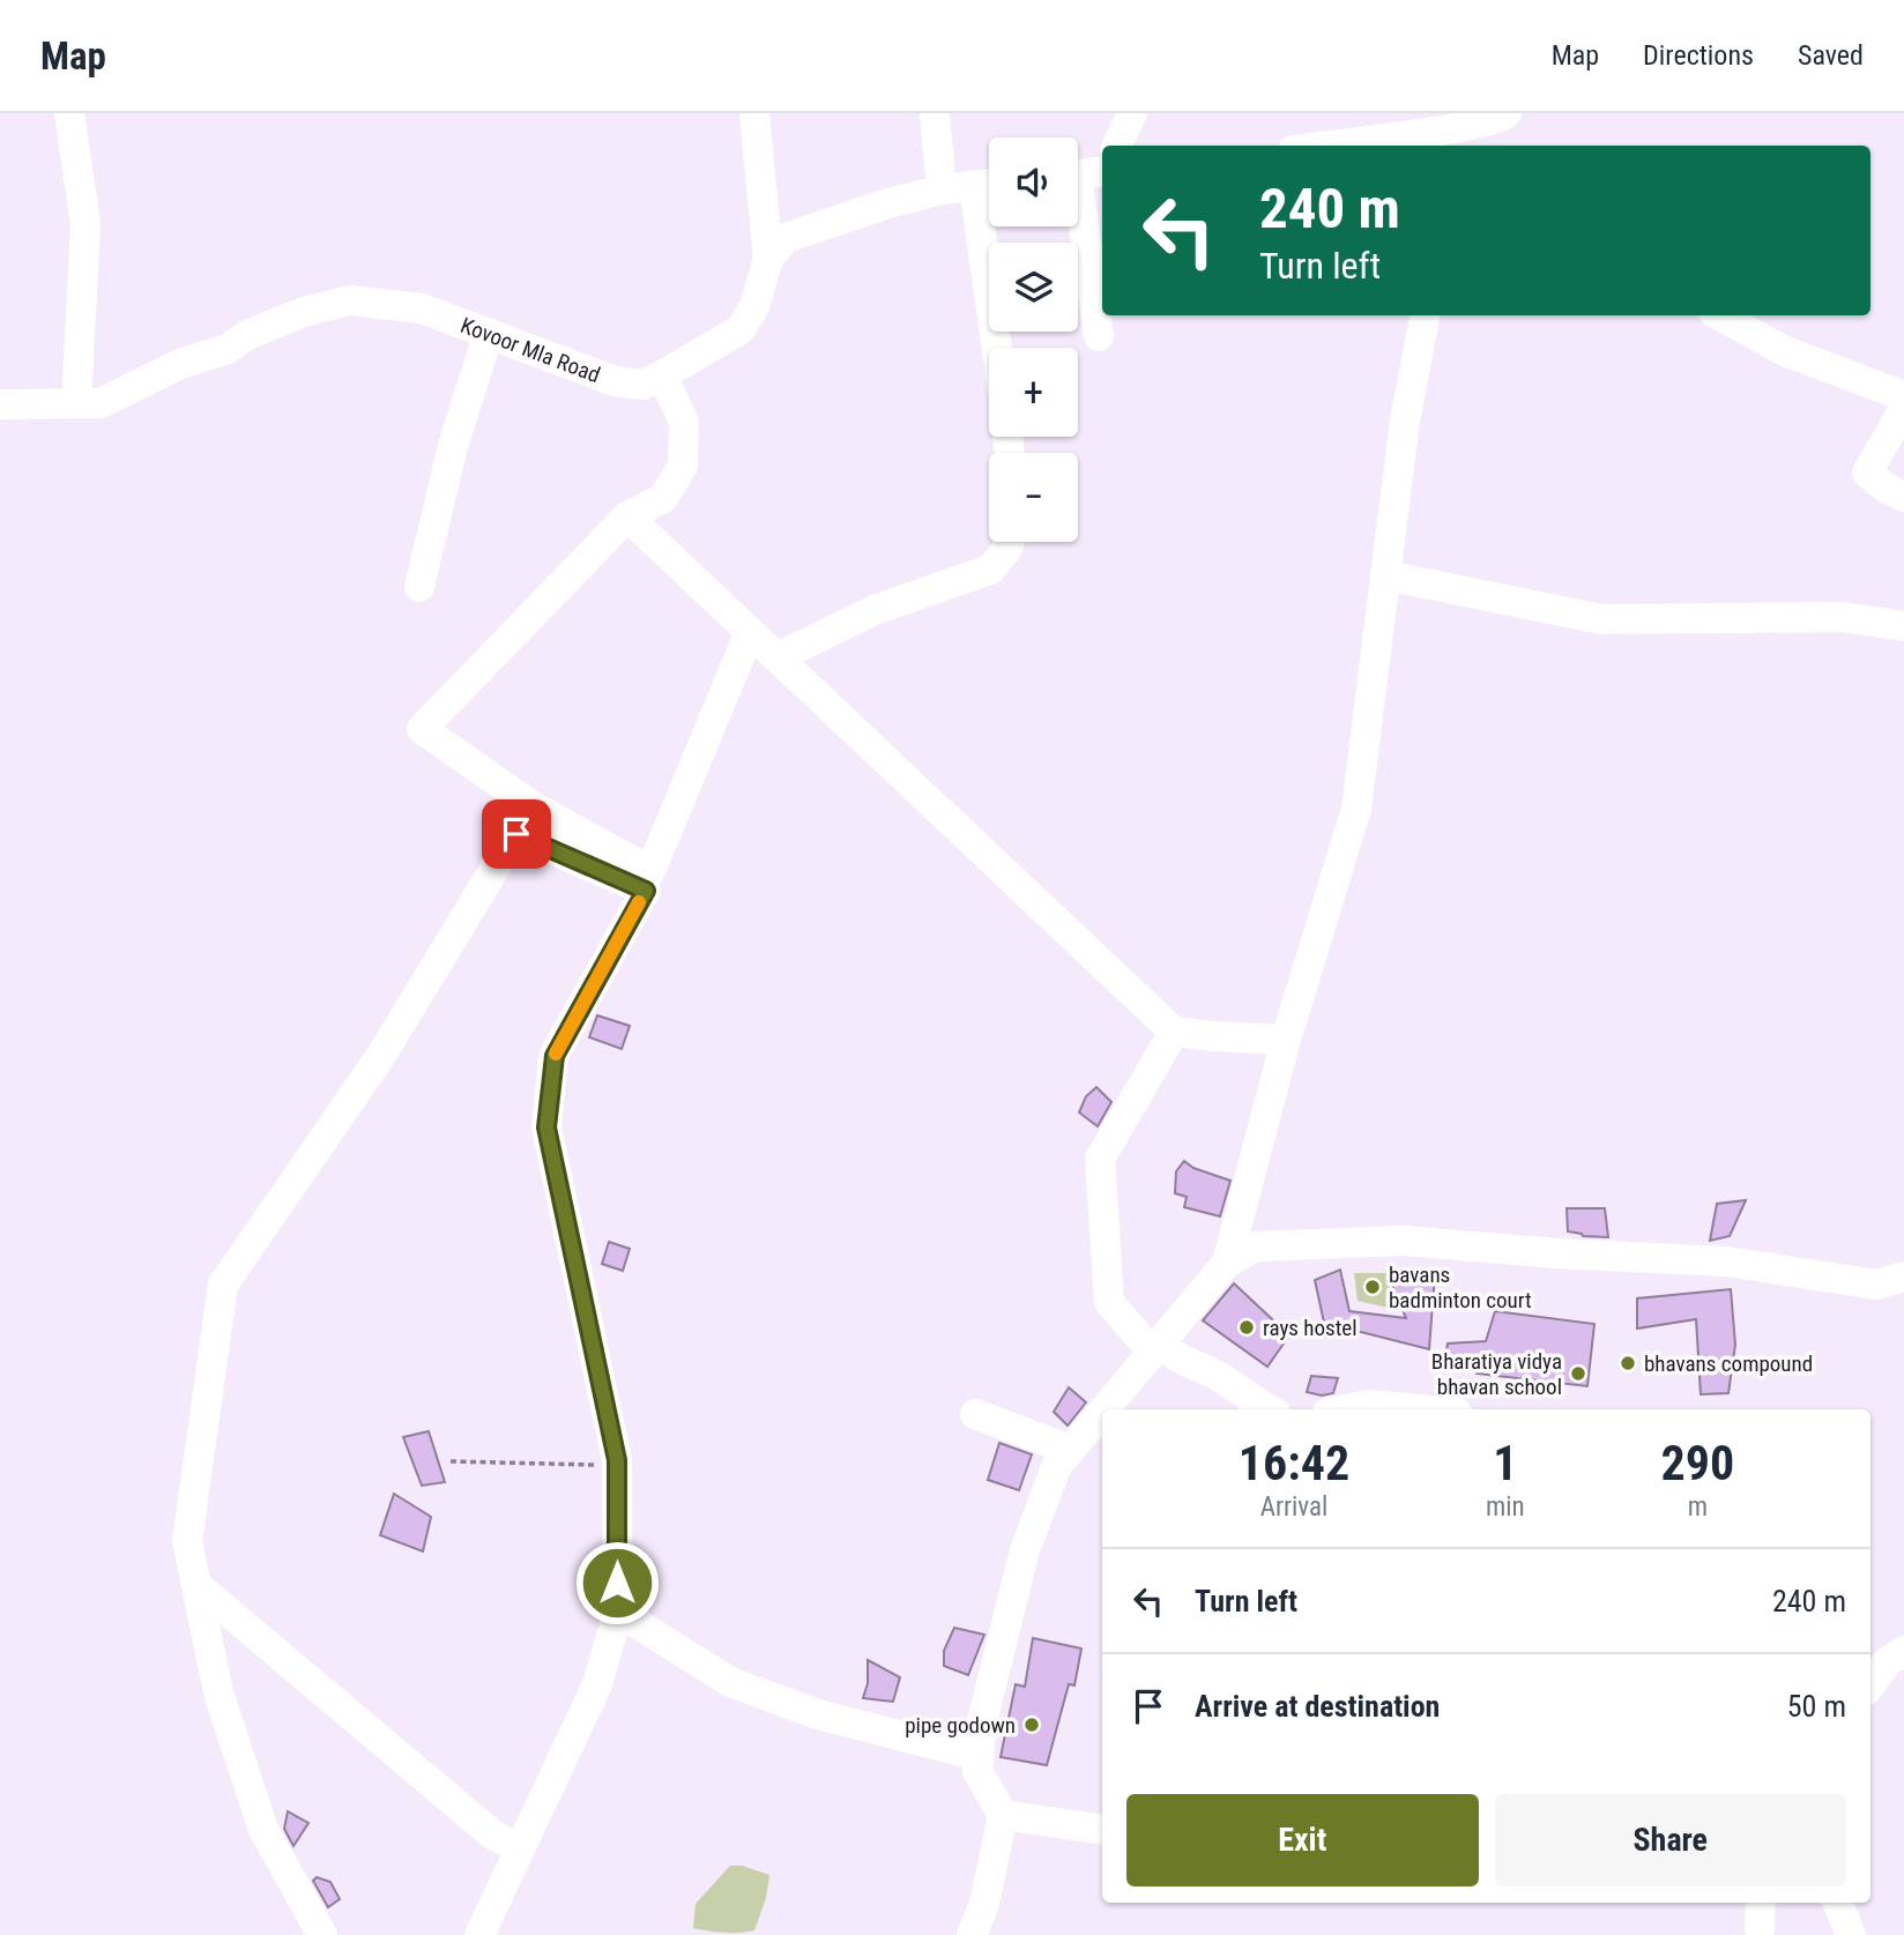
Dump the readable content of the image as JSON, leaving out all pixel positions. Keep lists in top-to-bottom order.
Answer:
{
  "streets": {
    "street": ["Kovoor Mla Road"]
  },
  "places": [
    "bavans badminton court",
    "rays hostel",
    "bhavans compound",
    "Bharatiya vidya bhavan school",
    "pipe godown"
  ],
  "page": {
    "header": "Map",
    "nav": ["Map", "Directions", "Saved"],
    "map_buttons": ["+", "−"],
    "turn": ["240 m", "Turn left"],
    "eta": [
      "16:42",
      "Arrival",
      "1",
      "min",
      "290",
      "m"
    ],
    "list": [
      {
        "name": "Turn left",
        "value": "240 m"
      },
      {
        "name": "Arrive at destination",
        "value": "50 m"
      }
    ],
    "buttons": ["Exit", "Share"]
  }
}
